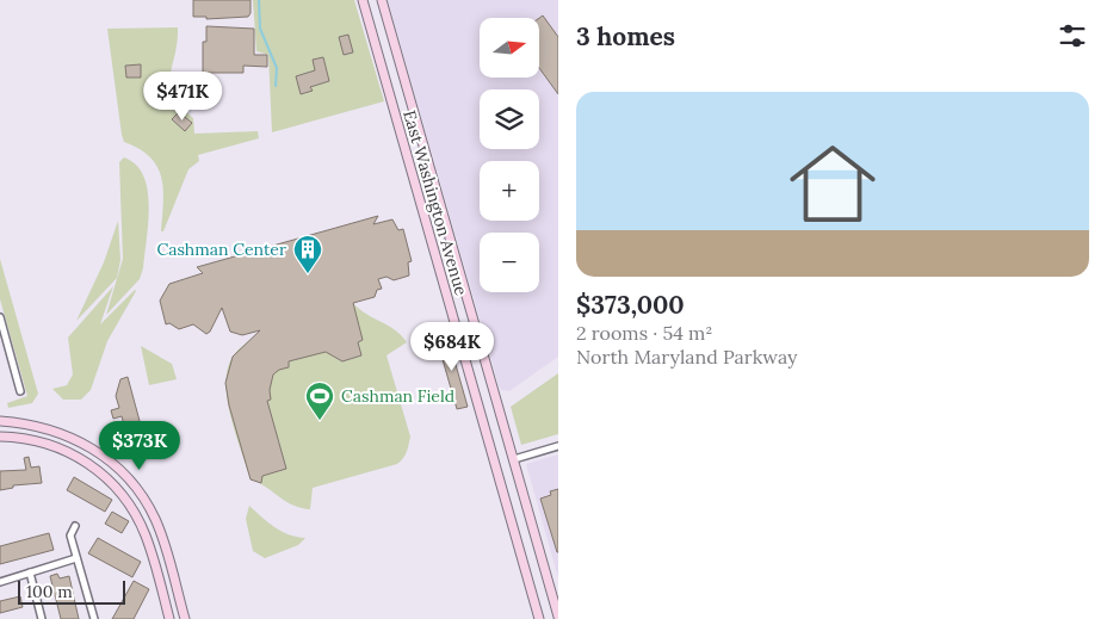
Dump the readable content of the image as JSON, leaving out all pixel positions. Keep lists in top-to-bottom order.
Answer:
{
  "streets": {
    "main road": ["East Washington Avenue"]
  },
  "places": {
    "building": ["Cashman Center"],
    "sports": ["Cashman Field"]
  },
  "scale_bar": "100 m",
  "north": "right",
  "page": {
    "heading": "3 homes",
    "map_buttons": ["+", "−"],
    "price": ["$471K", "$684K", "$373K"],
    "list": [
      {
        "name": "$373,000",
        "note": "2 rooms · 54 m² · North Maryland Parkway"
      }
    ],
    "scale": "100 m"
  }
}
